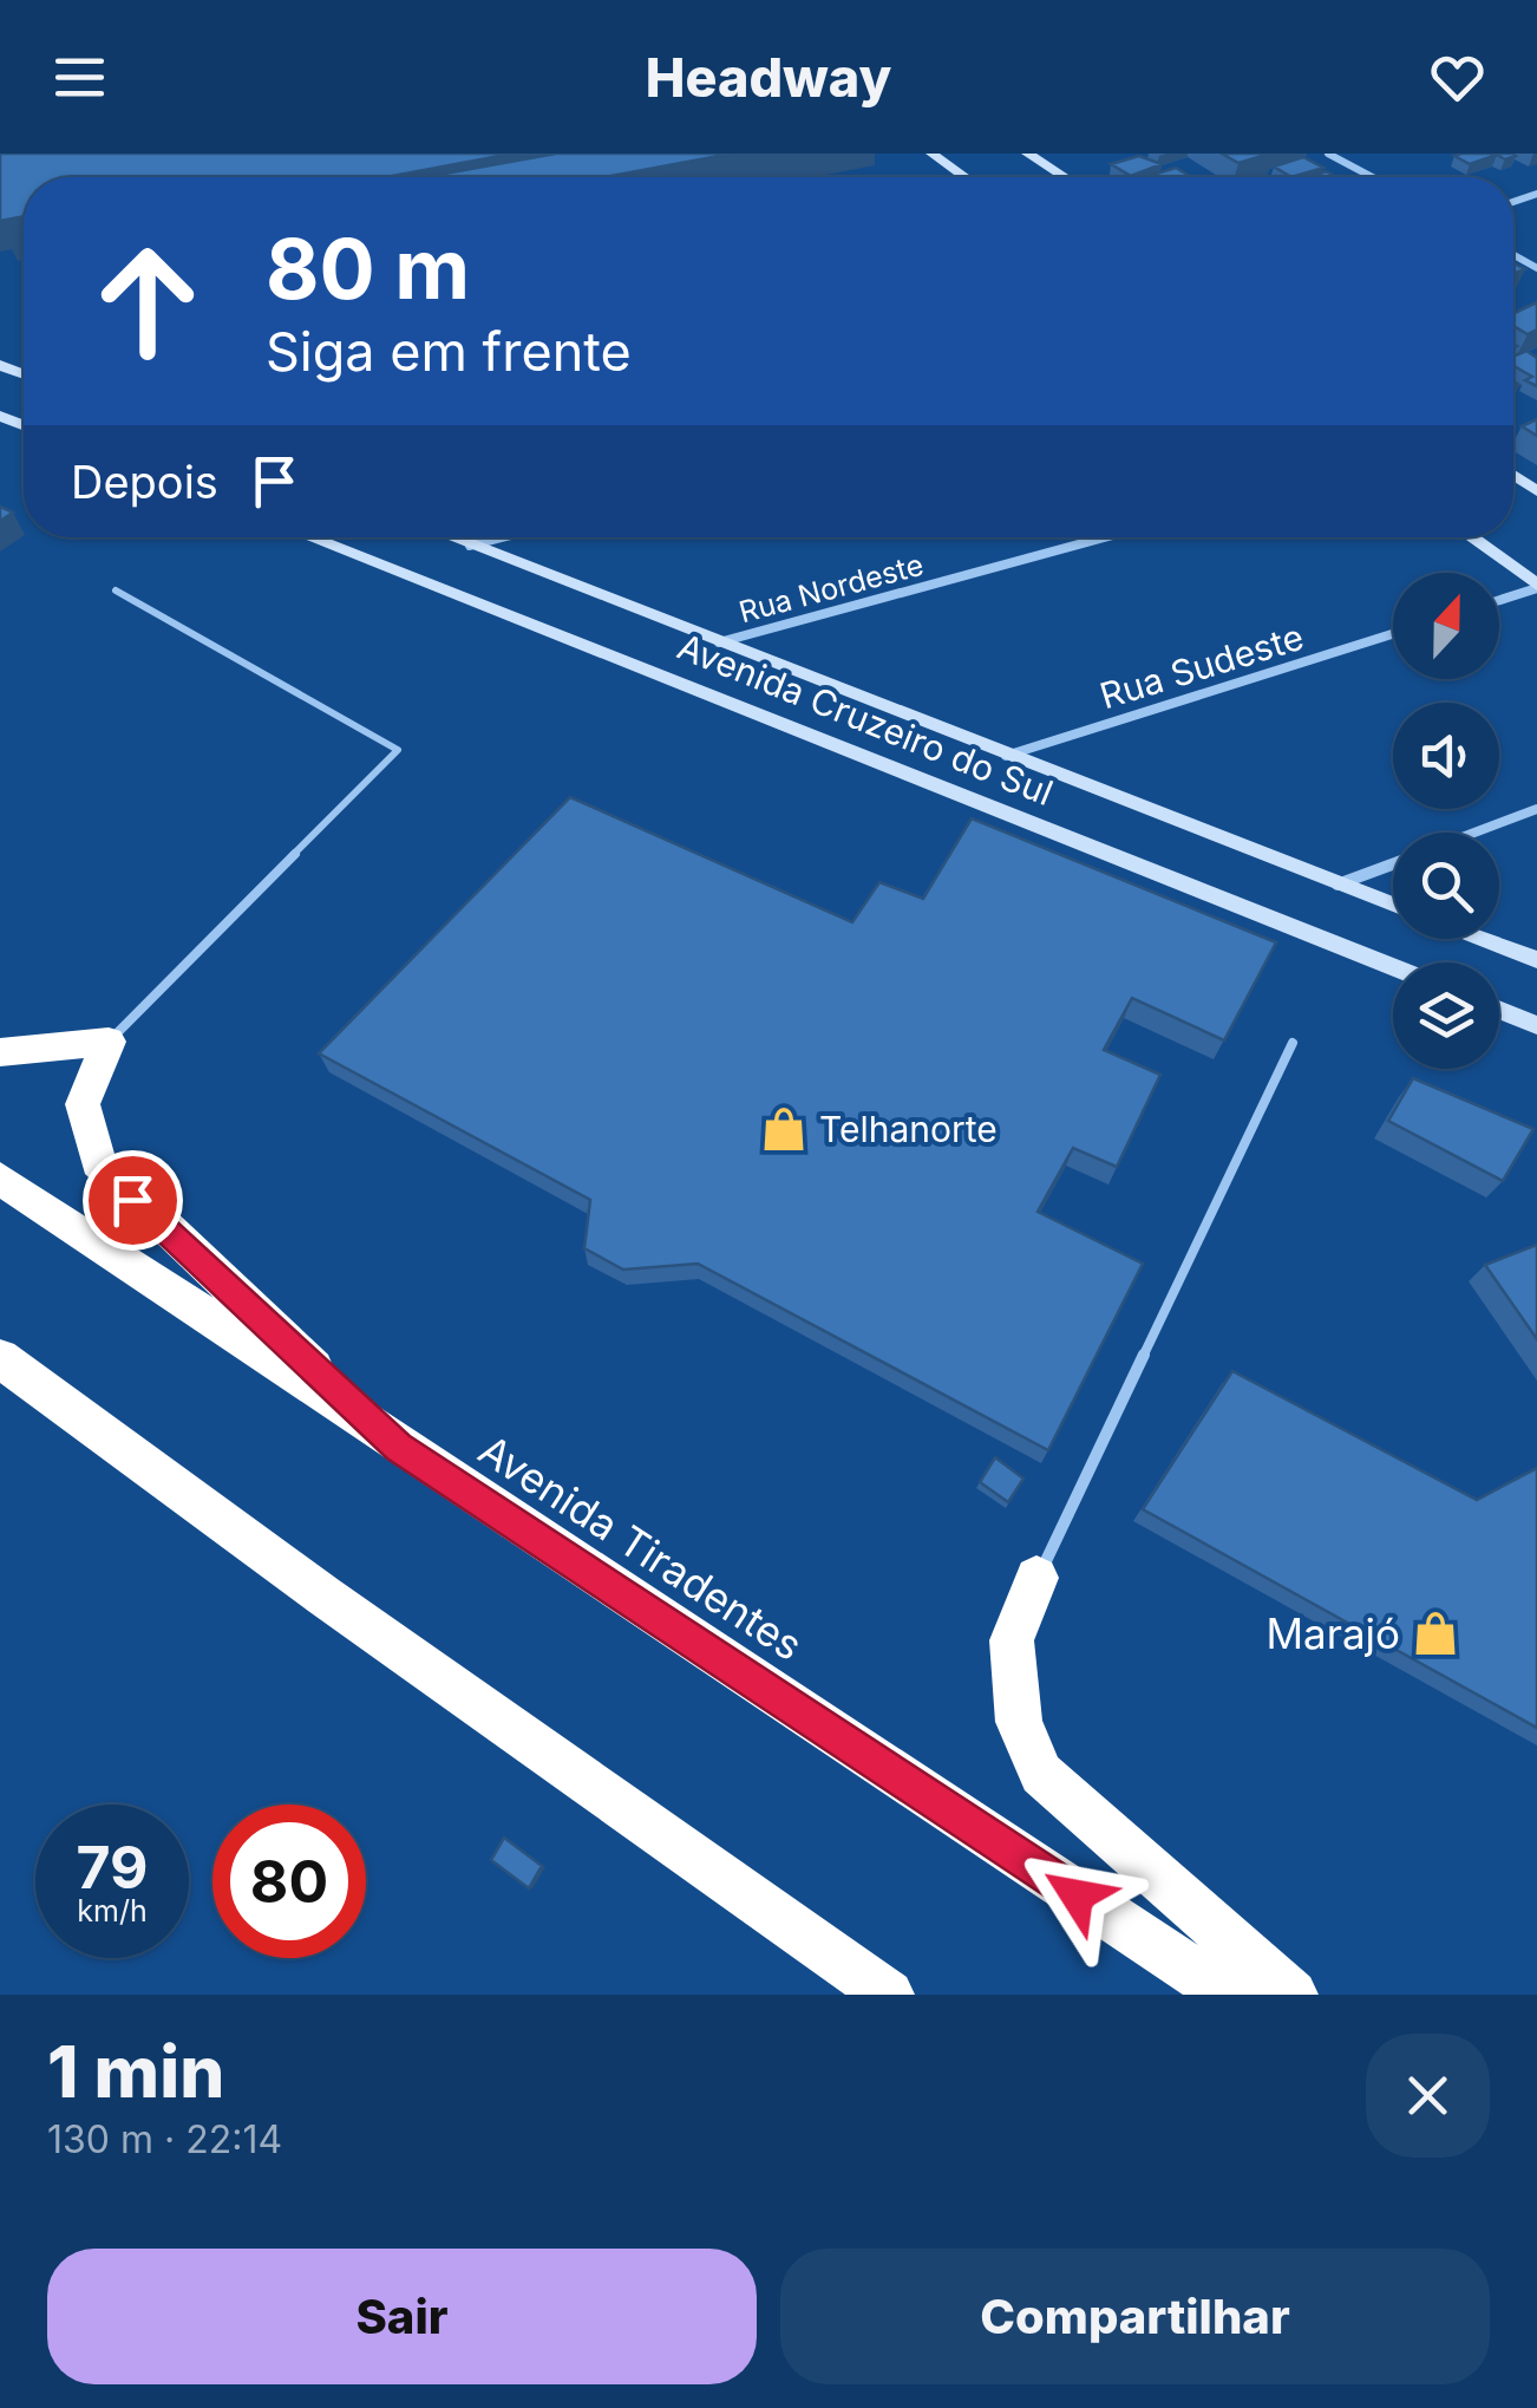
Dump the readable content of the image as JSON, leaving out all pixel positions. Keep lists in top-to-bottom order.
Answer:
{
  "streets": {
    "highway": ["Avenida Tiradentes"],
    "street": ["Rua Nordeste", "Rua Sudeste", "Avenida Cruzeiro do Sul"]
  },
  "crossings": [
    ["Rua Nordeste", "Avenida Cruzeiro do Sul"],
    ["Rua Sudeste", "Avenida Cruzeiro do Sul"]
  ],
  "places": {
    "shop": ["Telhanorte", "Marajó"]
  },
  "north": "top",
  "page": {
    "header": "Headway",
    "turn": ["80 m", "Siga em frente"],
    "then": "Depois",
    "speed": "79 km/h",
    "limit": "80",
    "heading": ["1 min", "130 m · 22:14"],
    "buttons": ["Sair", "Compartilhar"]
  }
}
